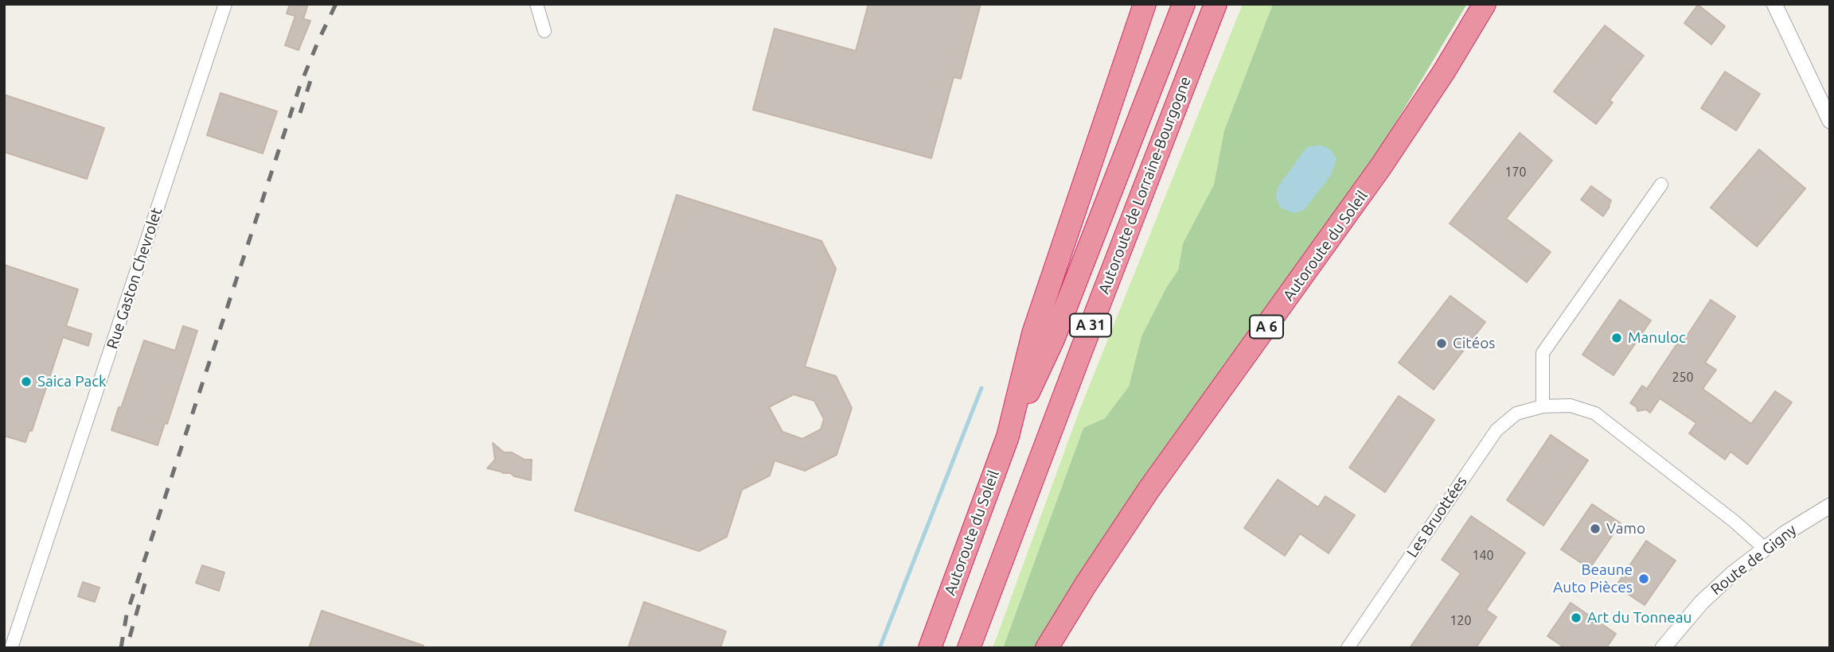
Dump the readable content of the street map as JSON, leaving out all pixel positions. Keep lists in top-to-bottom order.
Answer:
{
  "streets": {
    "highway": [
      "Autoroute de Lorraine-Bourgogne",
      "Autoroute du Soleil",
      "A 31",
      "A 6"
    ],
    "street": ["Rue Gaston Chevrolet", "Les Bruottées", "Route de Gigny"]
  },
  "crossings": [
    ["Autoroute de Lorraine-Bourgogne", "Autoroute du Soleil"],
    ["Les Bruottées", "Route de Gigny"]
  ],
  "places": [
    "Manuloc",
    "Citéos",
    "Saica Pack",
    "Vamo",
    "Beaune Auto Pièces",
    "Art du Tonneau"
  ],
  "house_numbers": [
    "170",
    "250",
    "140",
    "120"
  ]
}
